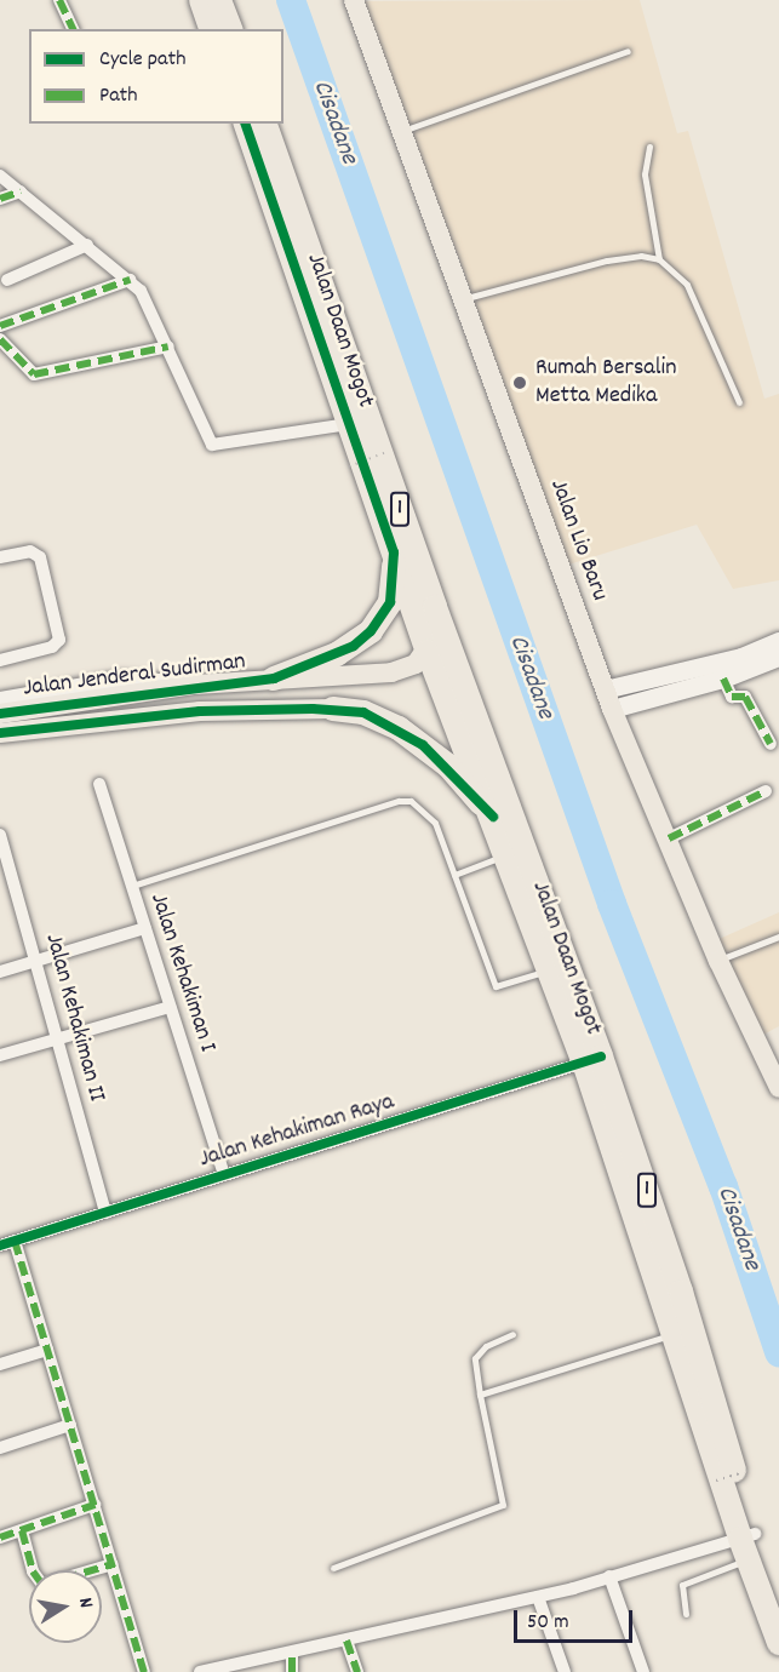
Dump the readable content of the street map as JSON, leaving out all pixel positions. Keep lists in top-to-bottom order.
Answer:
{
  "streets": {
    "highway": ["Jalan Daan Mogot", "1"],
    "main road": ["Jalan Lio Baru", "Jalan Jenderal Sudirman"],
    "street": ["Jalan Kehakiman I", "Jalan Kehakiman II", "Jalan Kehakiman Raya"]
  },
  "crossings": [
    ["Jalan Daan Mogot", "Jalan Jenderal Sudirman"],
    ["Jalan Daan Mogot", "Jalan Kehakiman Raya"],
    ["Jalan Kehakiman I", "Jalan Kehakiman Raya"],
    ["Jalan Kehakiman II", "Jalan Kehakiman Raya"]
  ],
  "water": ["Cisadane"],
  "places": ["Rumah Bersalin Metta Medika"],
  "legend": ["Cycle path", "Path"],
  "scale_bar": "50 m",
  "north": "right"
}
